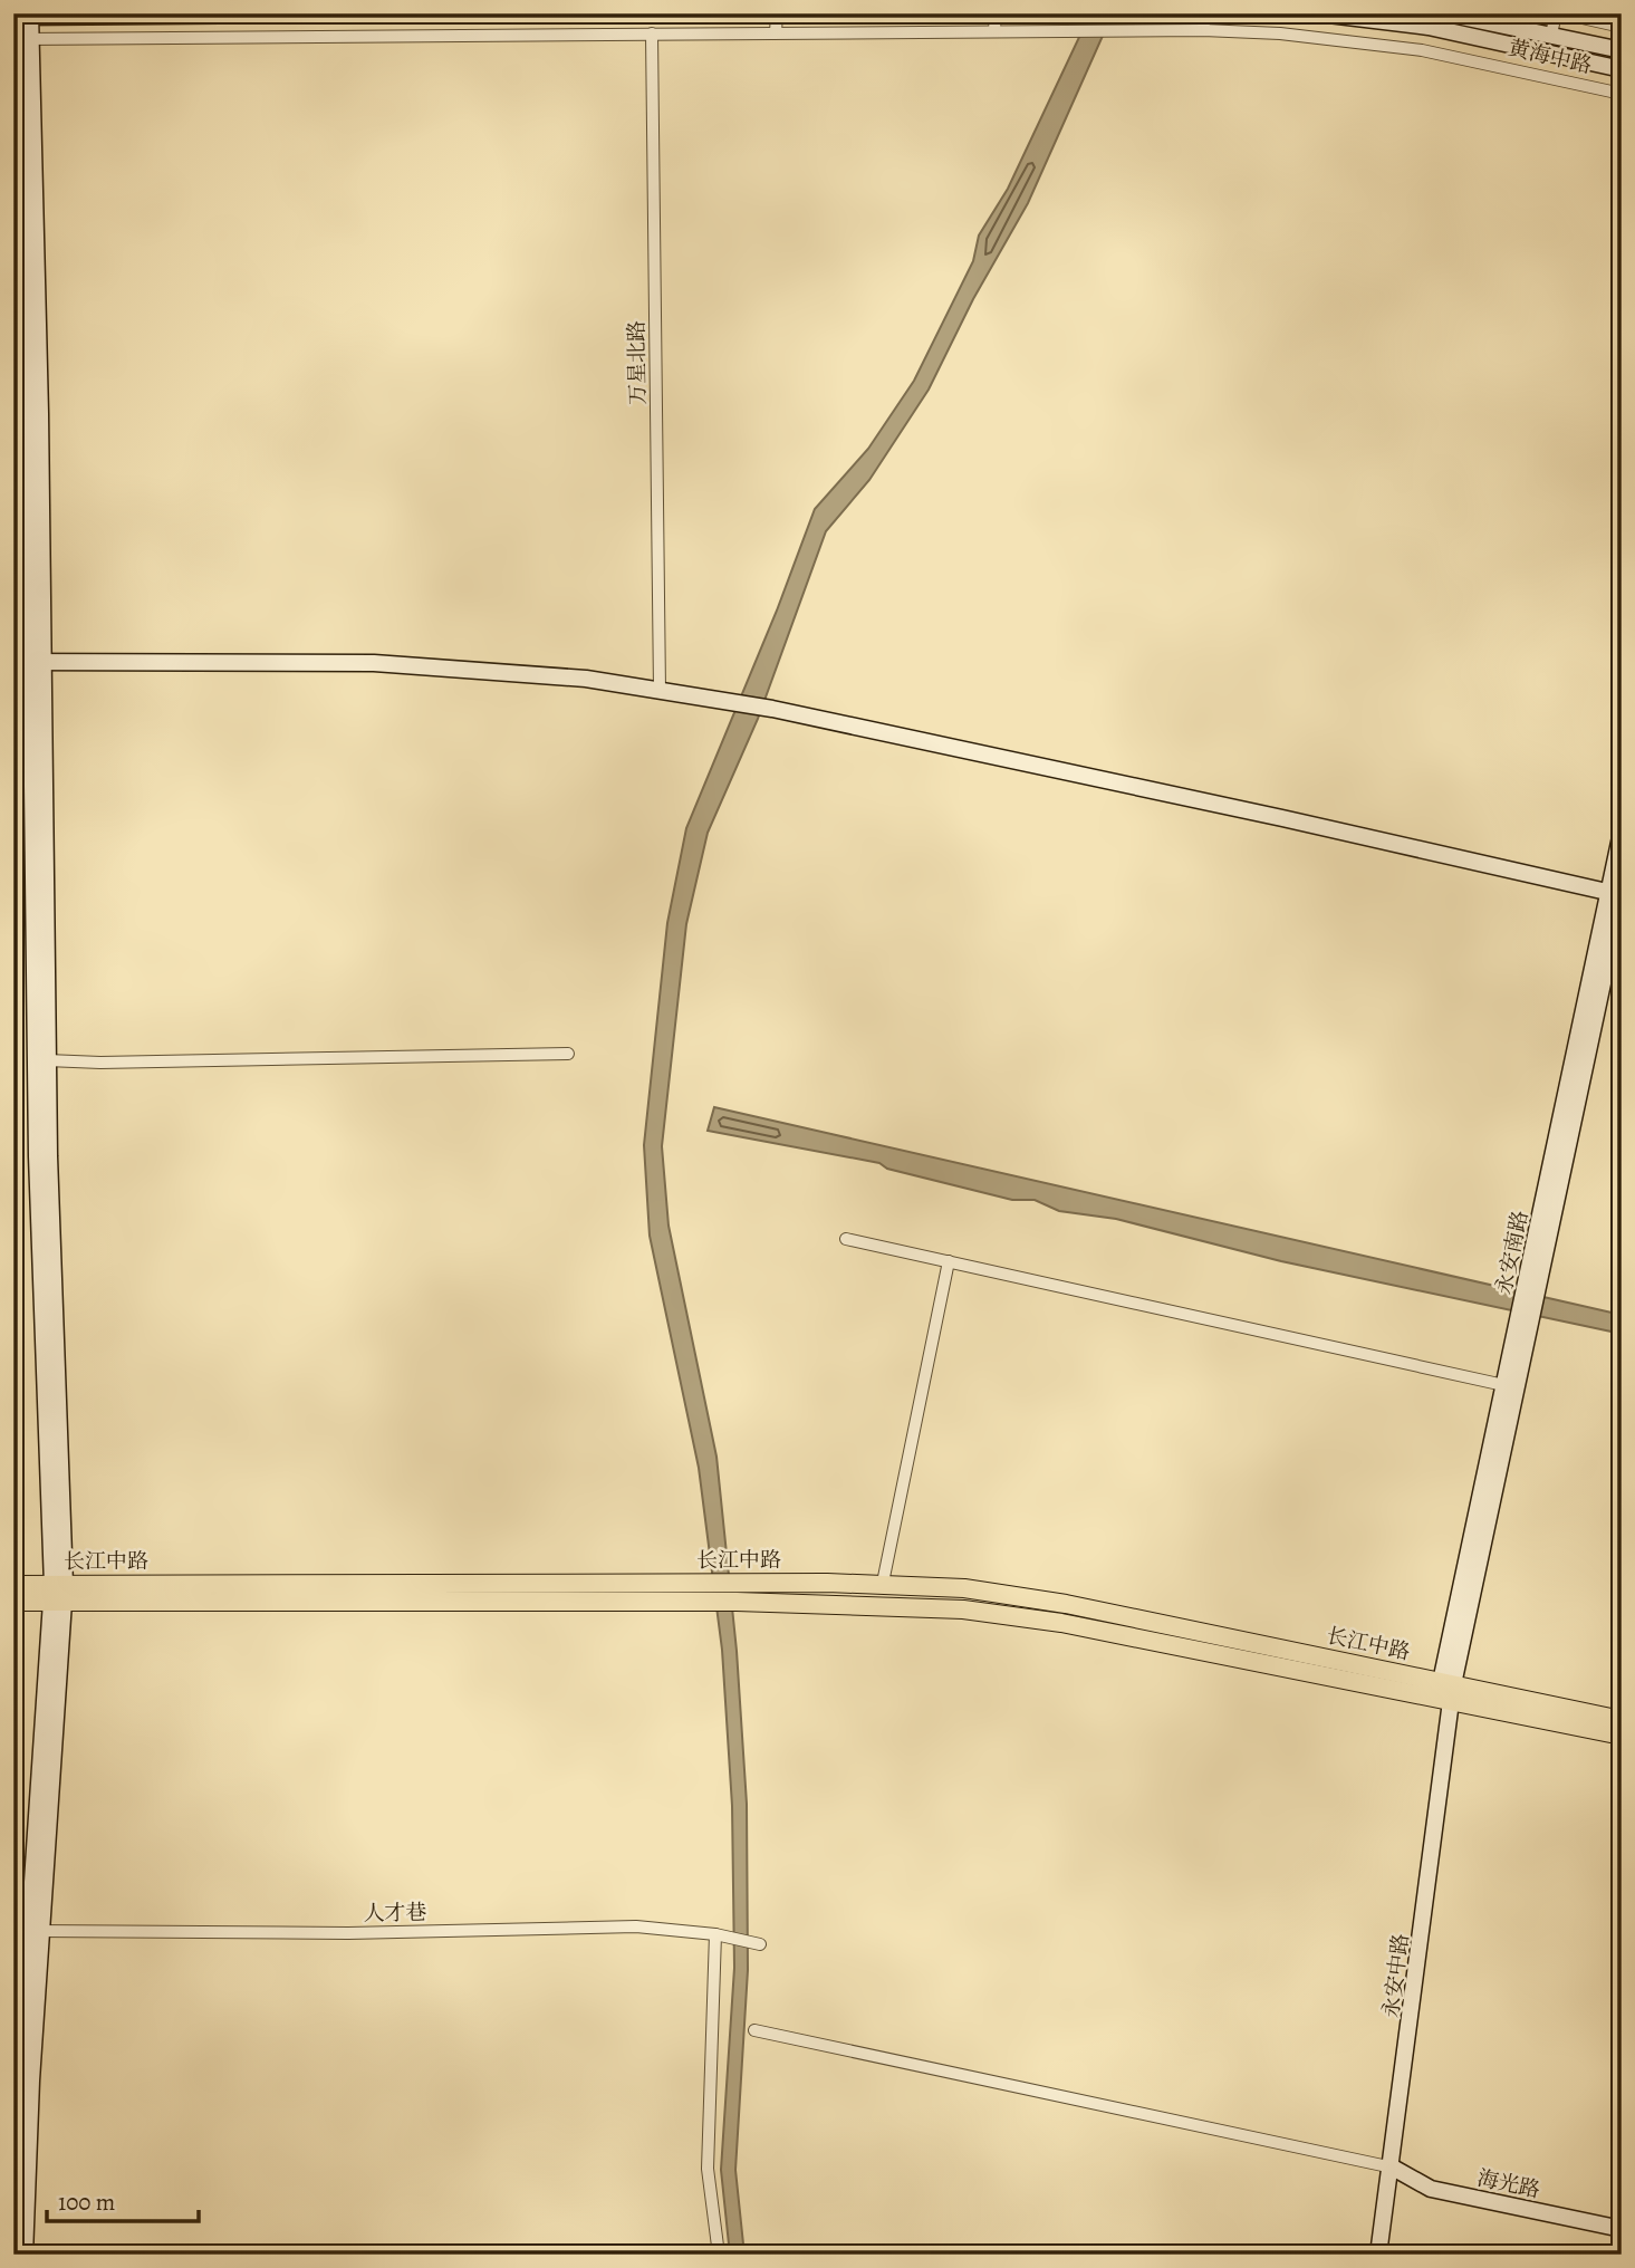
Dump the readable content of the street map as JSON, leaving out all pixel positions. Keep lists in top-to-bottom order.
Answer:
{
  "streets": {
    "main road": ["长江中路"],
    "street": [
      "黄海中路",
      "万星北路",
      "永安南路",
      "人才巷",
      "永安中路",
      "海光路"
    ]
  },
  "crossings": [
    ["黄海中路", "万星北路"],
    ["永安南路", "长江中路"],
    ["永安南路", "永安中路"],
    ["长江中路", "永安中路"],
    ["永安中路", "海光路"]
  ],
  "scale_bar": "100 m"
}
